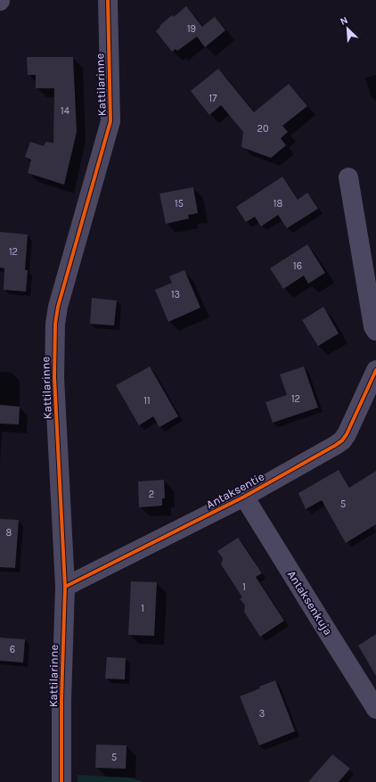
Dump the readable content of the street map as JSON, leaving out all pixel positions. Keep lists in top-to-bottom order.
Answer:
{
  "streets": {
    "street": ["Kattilarinne", "Antaksentie", "Antaksenkuja"]
  },
  "crossings": [
    ["Kattilarinne", "Antaksentie"],
    ["Antaksentie", "Antaksenkuja"]
  ],
  "house_numbers": [
    "19",
    "17",
    "14",
    "20",
    "15",
    "18",
    "12",
    "16",
    "13",
    "12",
    "11",
    "2",
    "5",
    "8",
    "1",
    "1",
    "6",
    "3",
    "5"
  ],
  "north": "top left"
}
